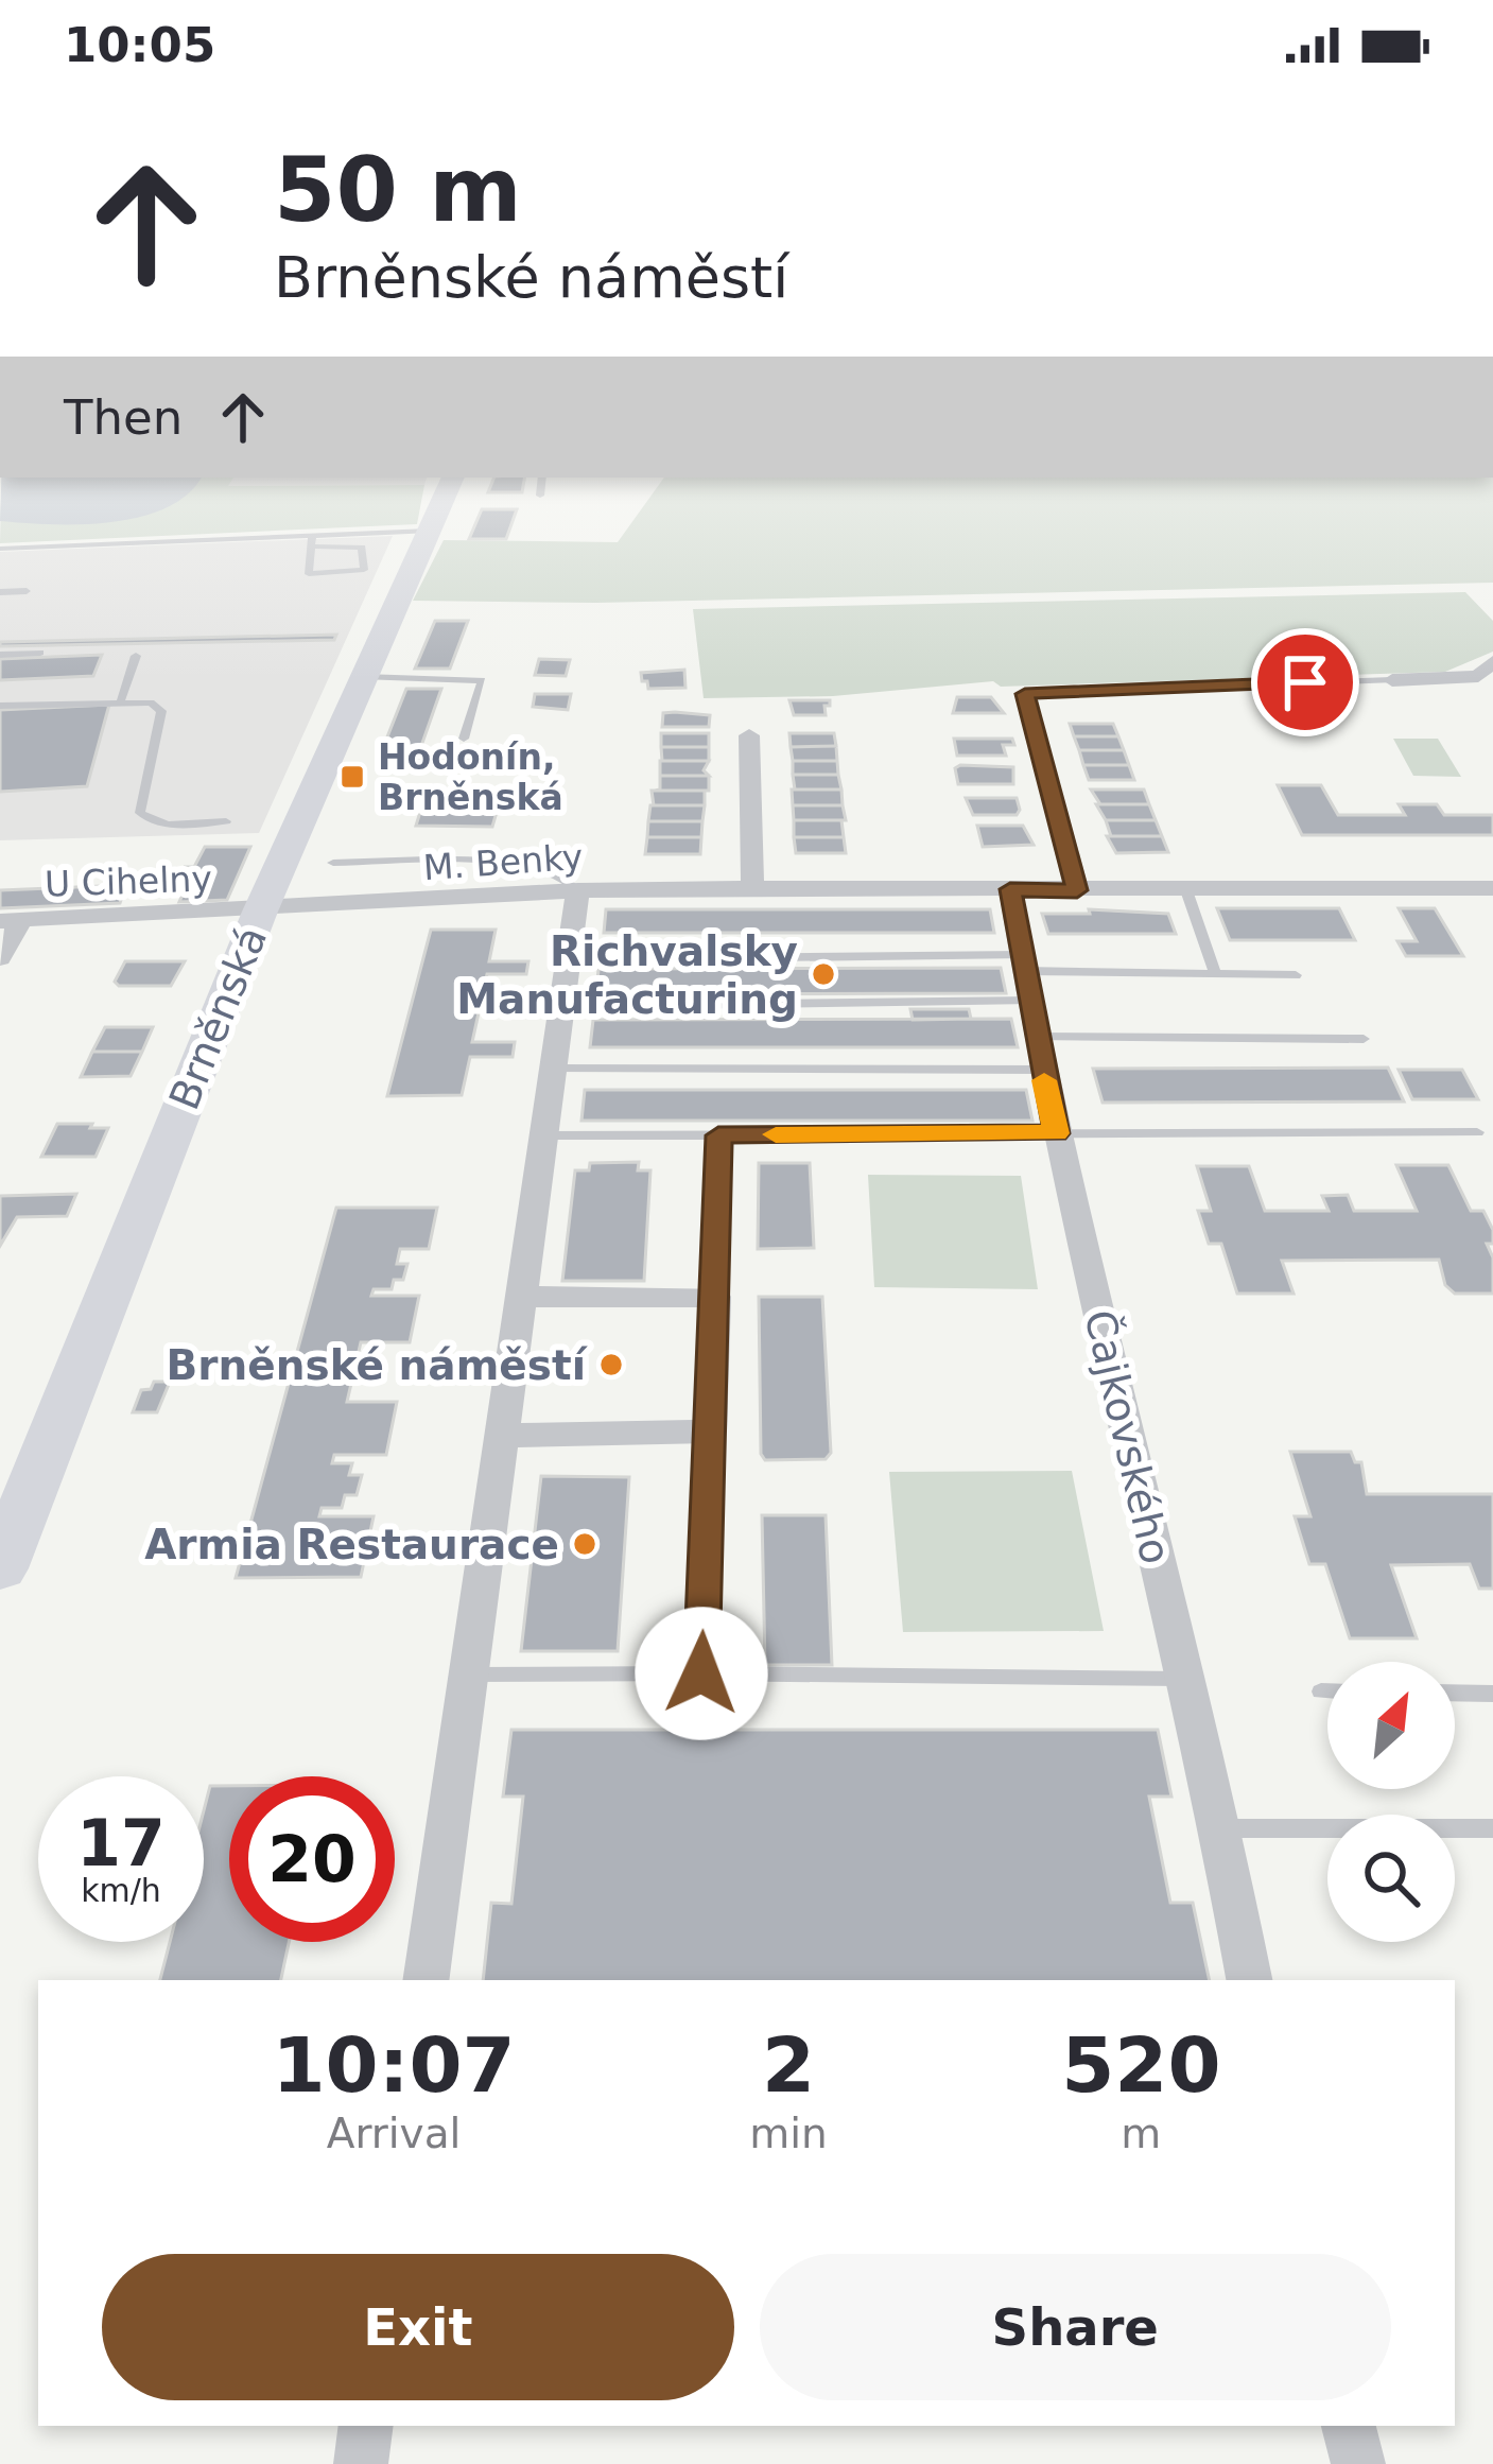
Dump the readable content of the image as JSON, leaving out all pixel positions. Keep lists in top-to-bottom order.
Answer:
{
  "streets": {
    "main road": ["Brněnská"],
    "street": ["M. Benky", "U Cihelny", "Čajkovského"]
  },
  "crossings": [
    ["M. Benky", "U Cihelny"],
    ["M. Benky", "Brněnská"],
    ["M. Benky", "Čajkovského"],
    ["U Cihelny", "Brněnská"]
  ],
  "places": {
    "transit": ["Hodonín, Brněnská"],
    "other": ["Richvalsky Manufacturing", "Brněnské náměstí", "Armia Restaurace"]
  },
  "north": "top right",
  "page": {
    "status": "10:05",
    "turn": ["50 m", "Brněnské náměstí"],
    "then": "Then",
    "speed": "17 km/h",
    "limit": "20",
    "eta": [
      "10:07",
      "Arrival",
      "2",
      "min",
      "520",
      "m"
    ],
    "buttons": ["Exit", "Share"]
  }
}
